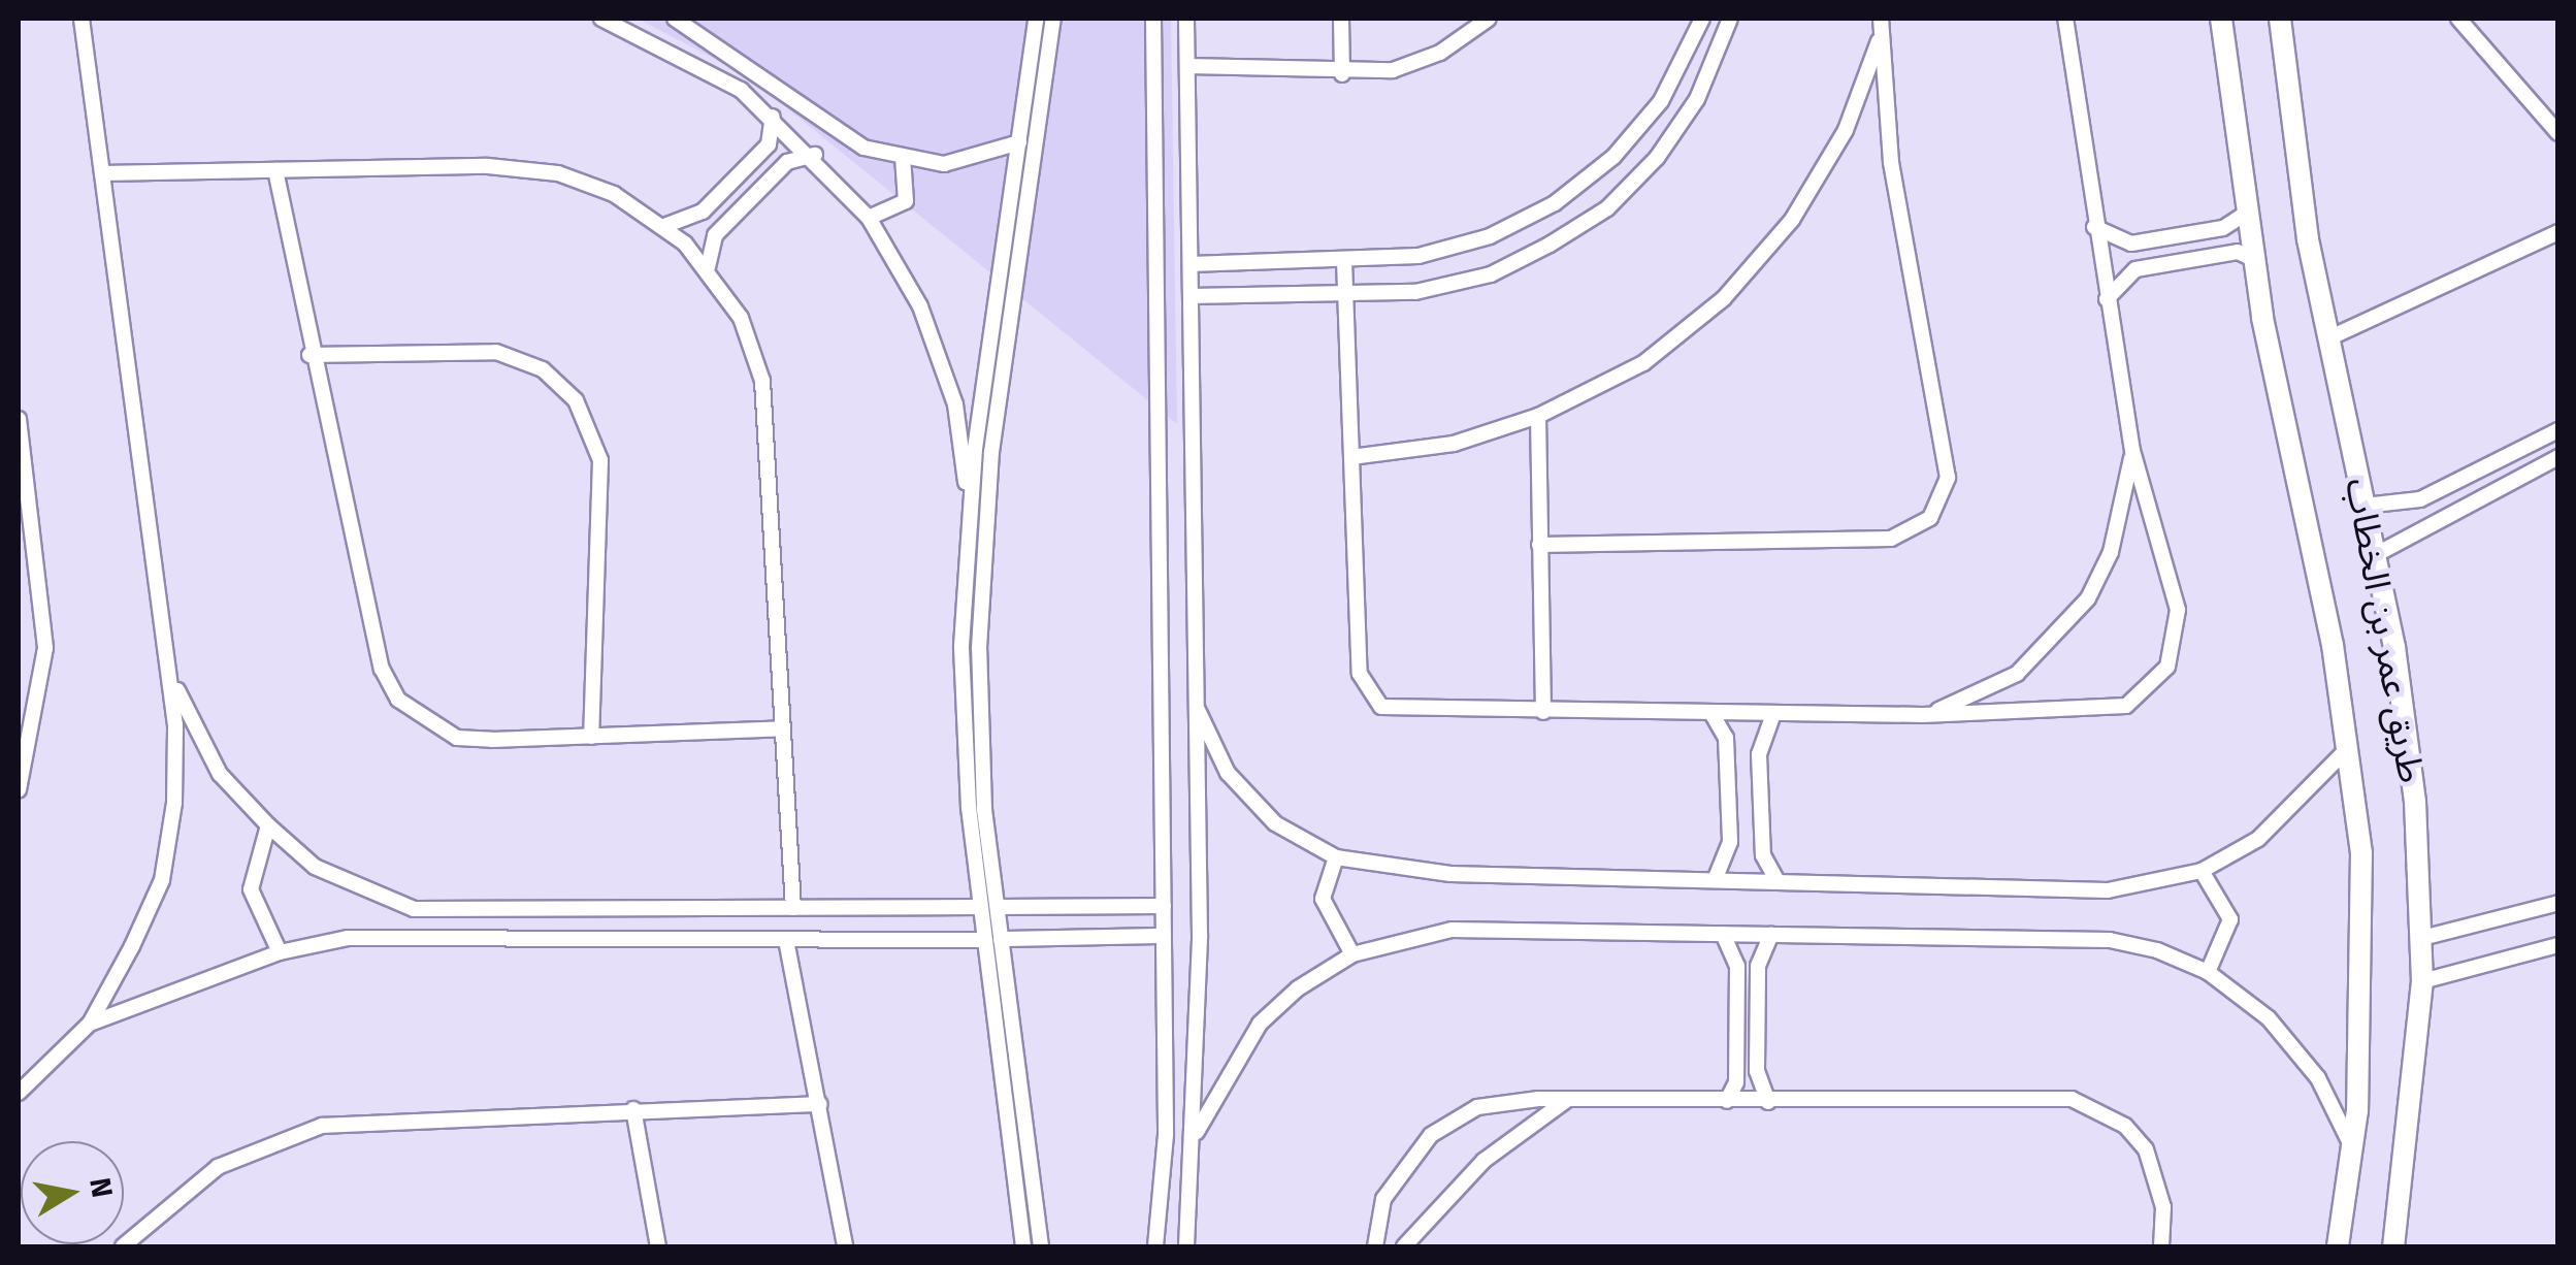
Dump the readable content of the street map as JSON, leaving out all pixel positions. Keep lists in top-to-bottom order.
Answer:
{
  "streets": {
    "street": ["طريق عمر بن الخطاب"]
  },
  "north": "right"
}
